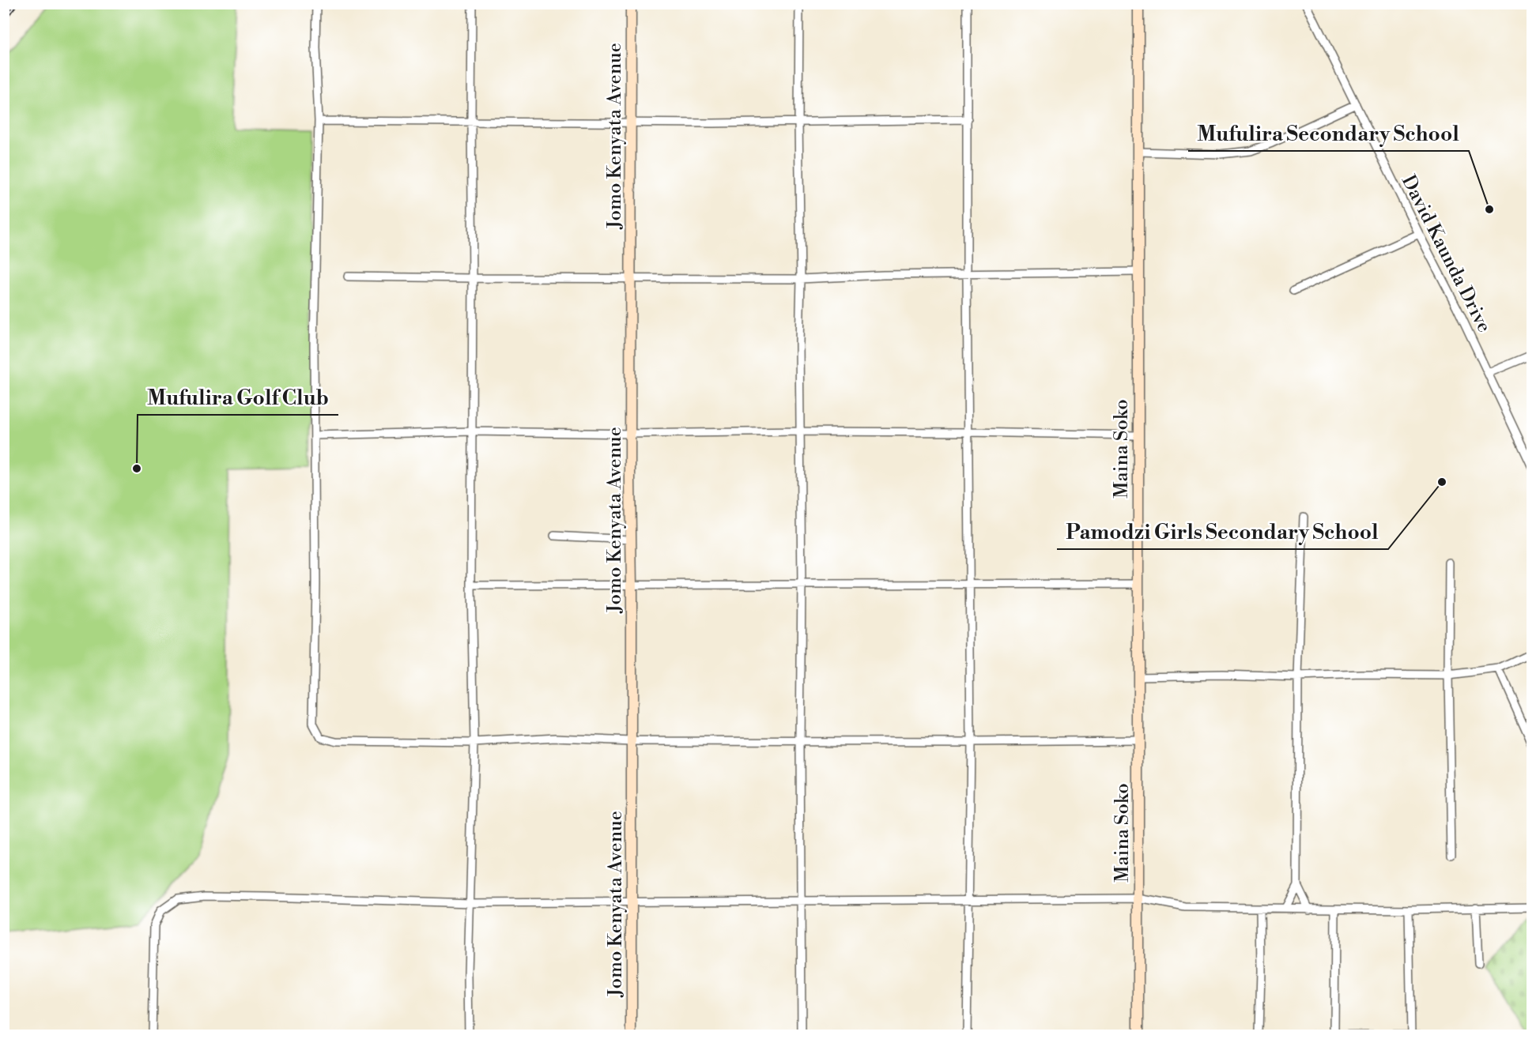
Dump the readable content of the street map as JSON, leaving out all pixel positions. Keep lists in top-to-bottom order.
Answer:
{
  "streets": {
    "street": ["Jomo Kenyata Avenue", "David Kaunda Drive", "Maina Soko"]
  },
  "places": ["Mufulira Secondary School", "Mufulira Golf Club", "Pamodzi Girls Secondary School"]
}
